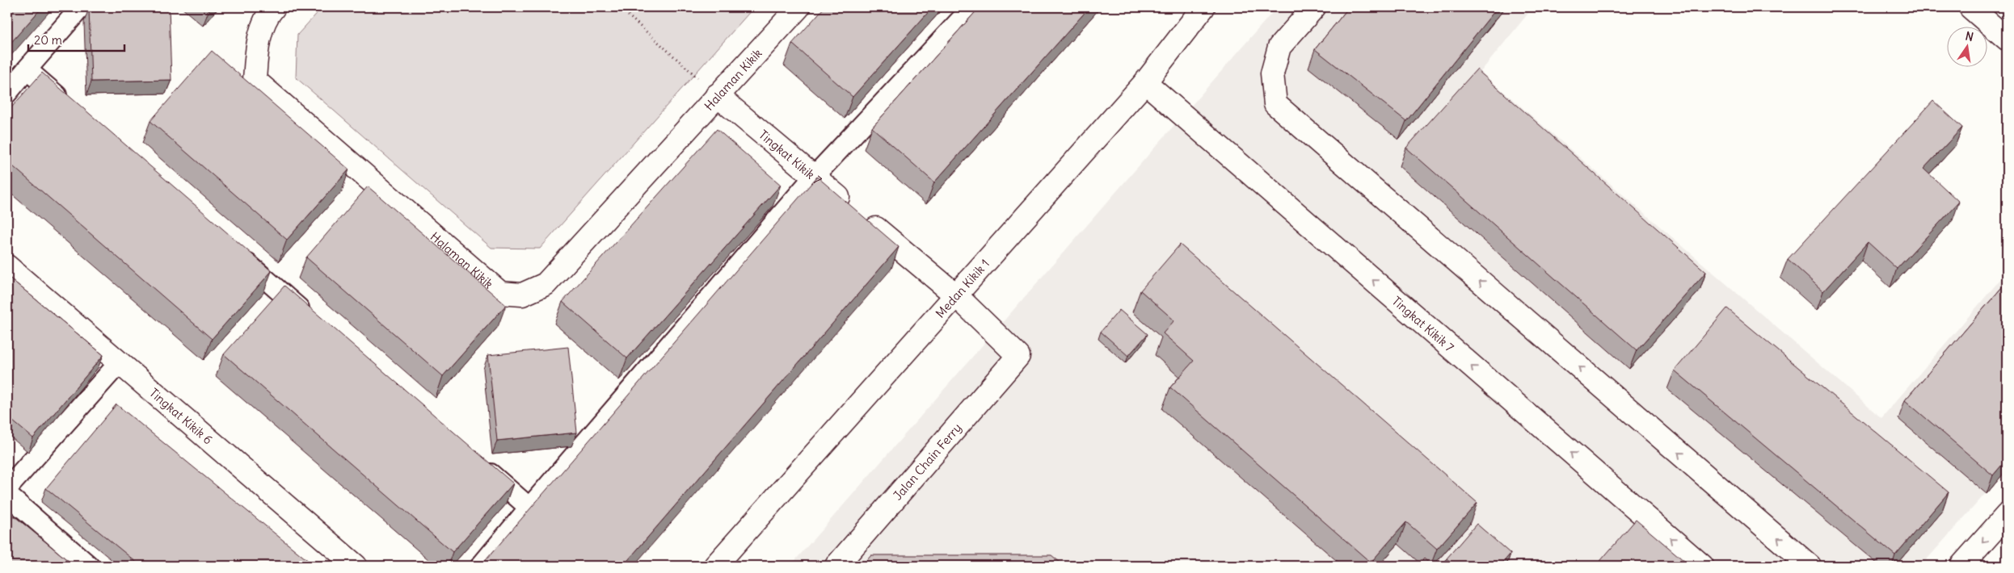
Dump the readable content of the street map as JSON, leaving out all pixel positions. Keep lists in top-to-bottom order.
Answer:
{
  "streets": {
    "street": [
      "Halaman Kikik",
      "Tingkat Kikik 7",
      "Medan Kikik 1",
      "Tingkat Kikik 6",
      "Jalan Chain Ferry"
    ]
  },
  "crossings": [
    ["Halaman Kikik", "Tingkat Kikik 7"],
    ["Tingkat Kikik 7", "Medan Kikik 1"],
    ["Tingkat Kikik 7", "Jalan Chain Ferry"]
  ],
  "scale_bar": "20 m",
  "north": "top"
}
